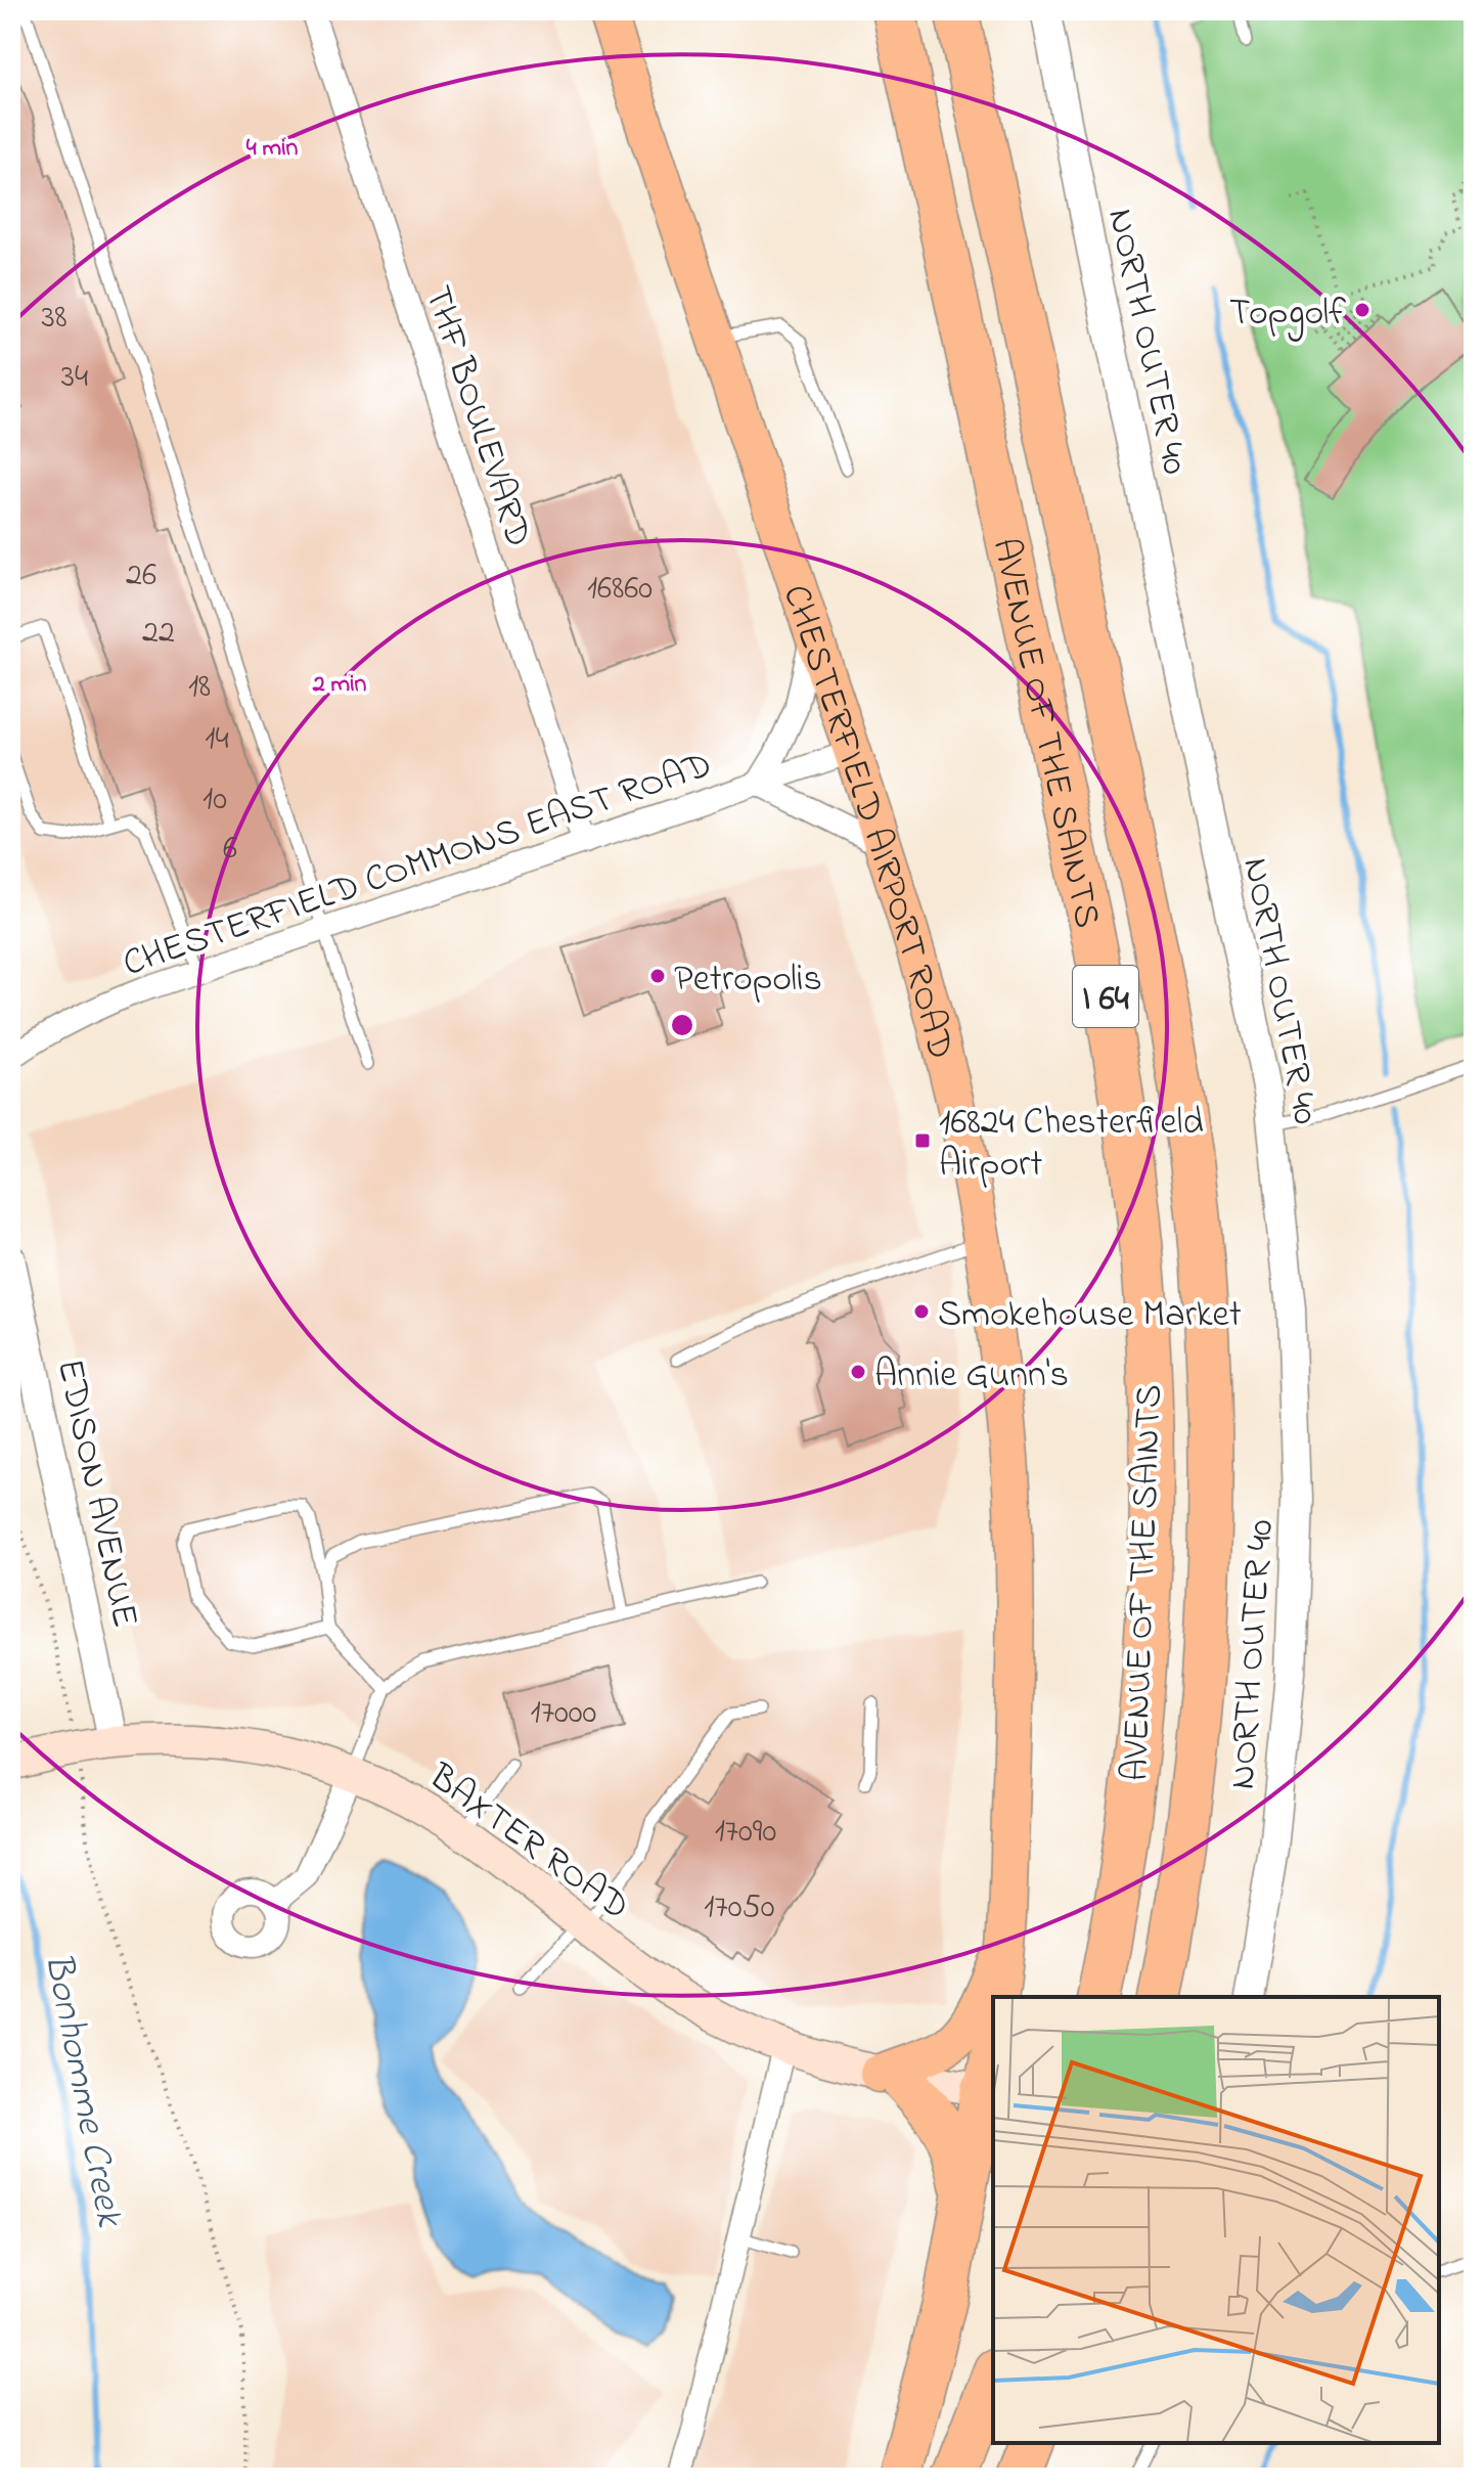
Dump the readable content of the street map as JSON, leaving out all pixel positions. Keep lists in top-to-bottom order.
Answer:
{
  "streets": {
    "highway": ["AVENUE OF THE SAINTS", "I 64"],
    "main road": ["CHESTERFIELD AIRPORT ROAD", "BAXTER ROAD"],
    "street": [
      "NORTH OUTER 40",
      "THF BOULEVARD",
      "CHESTERFIELD COMMONS EAST ROAD",
      "EDISON AVENUE"
    ]
  },
  "crossings": [
    ["THF BOULEVARD", "CHESTERFIELD COMMONS EAST ROAD"],
    ["CHESTERFIELD AIRPORT ROAD", "CHESTERFIELD COMMONS EAST ROAD"],
    ["EDISON AVENUE", "BAXTER ROAD"]
  ],
  "water": ["Bonhomme Creek"],
  "places": {
    "other": [
      "Topgolf",
      "Petropolis",
      "Smokehouse Market",
      "Annie Gunn's"
    ],
    "transit": ["16824 Chesterfield Airport"]
  },
  "house_numbers": [
    "38",
    "34",
    "26",
    "16860",
    "22",
    "18",
    "14",
    "10",
    "6",
    "17000",
    "17090",
    "17050"
  ],
  "rings": ["4 min", "2 min"]
}
